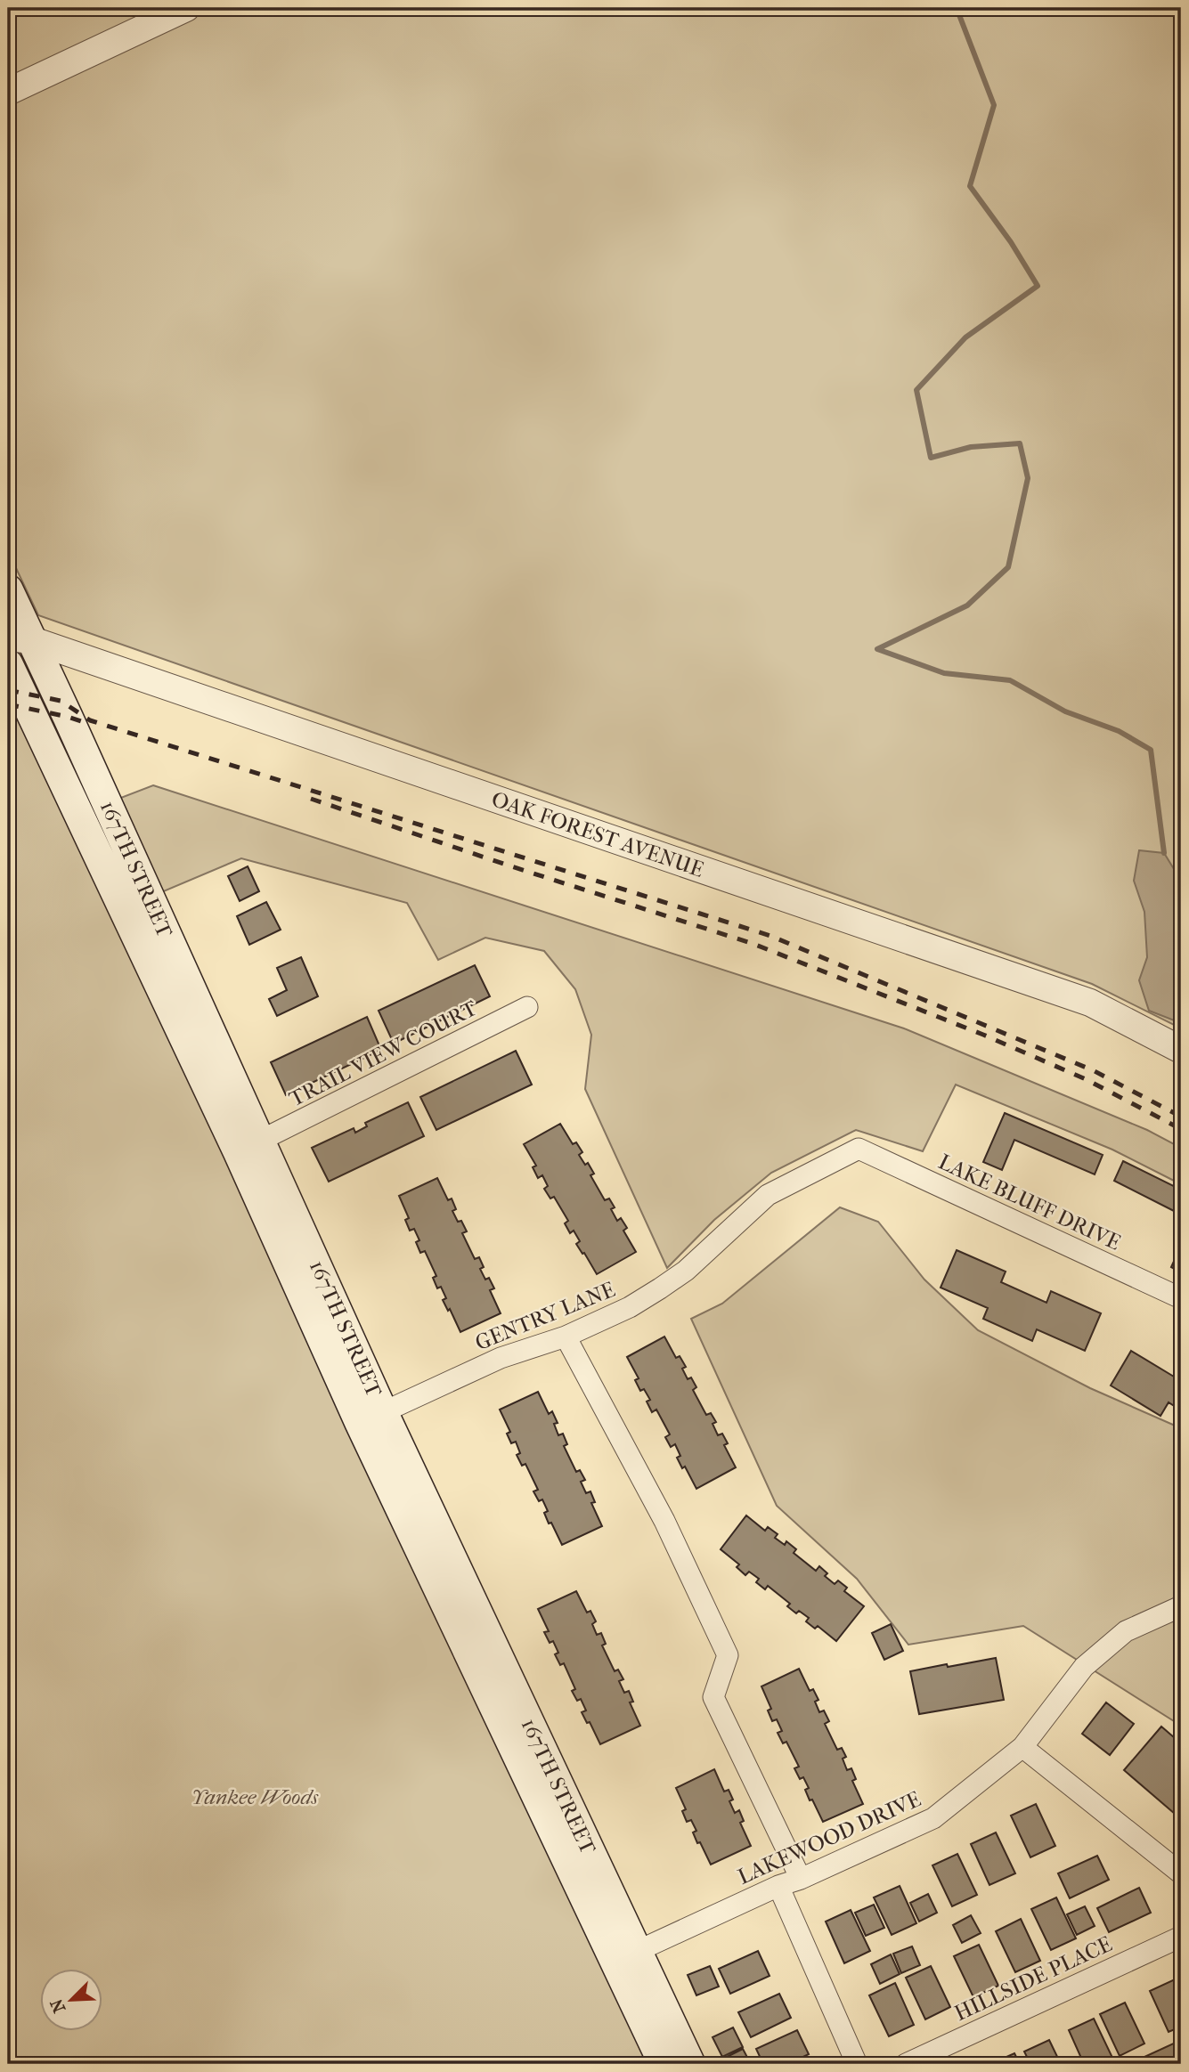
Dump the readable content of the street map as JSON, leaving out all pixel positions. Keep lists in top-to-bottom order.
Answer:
{
  "streets": {
    "main road": ["167TH STREET"],
    "street": [
      "OAK FOREST AVENUE",
      "TRAIL VIEW COURT",
      "LAKE BLUFF DRIVE",
      "GENTRY LANE",
      "LAKEWOOD DRIVE",
      "HILLSIDE PLACE"
    ]
  },
  "crossings": [
    ["OAK FOREST AVENUE", "167TH STREET"],
    ["167TH STREET", "TRAIL VIEW COURT"],
    ["167TH STREET", "GENTRY LANE"],
    ["167TH STREET", "LAKEWOOD DRIVE"],
    ["LAKE BLUFF DRIVE", "GENTRY LANE"]
  ],
  "parks": ["Yankee Woods"],
  "north": "bottom left"
}
